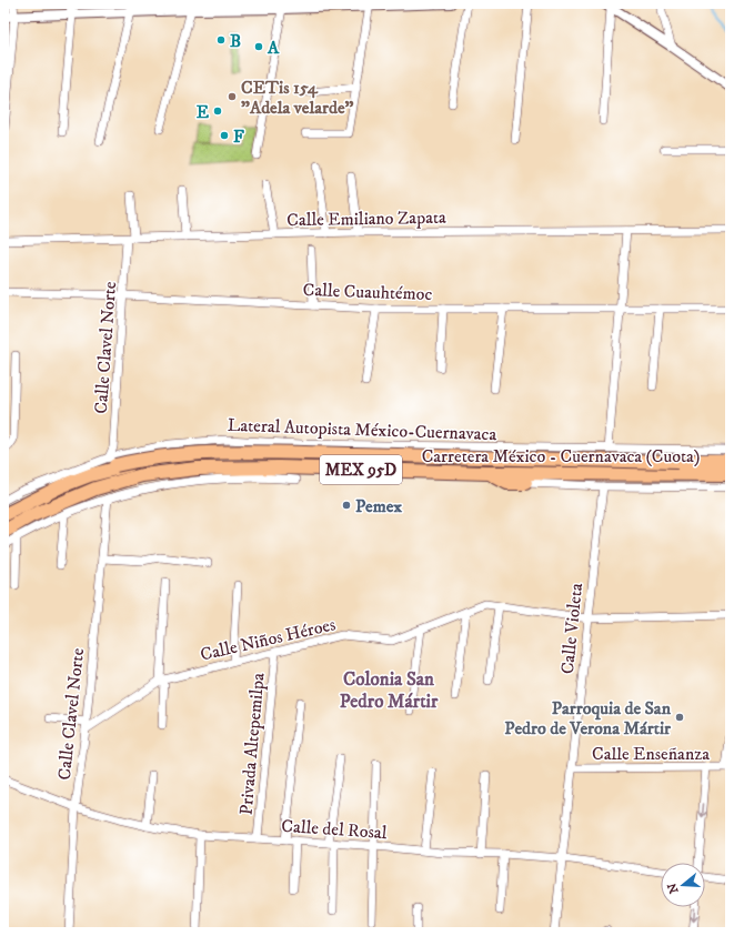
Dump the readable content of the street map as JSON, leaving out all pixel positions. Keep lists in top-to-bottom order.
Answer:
{
  "streets": {
    "highway": ["Carretera México - Cuernavaca (Cuota)", "MEX 95D"],
    "street": [
      "Calle Emiliano Zapata",
      "Calle Cuauhtémoc",
      "Calle Clavel Norte",
      "Lateral Autopista México-Cuernavaca",
      "Calle Violeta",
      "Calle Niños Héroes",
      "Privada Altepemilpa",
      "Calle Enseñanza",
      "Calle del Rosal"
    ]
  },
  "crossings": [
    ["Calle Emiliano Zapata", "Calle Clavel Norte"],
    ["Calle Cuauhtémoc", "Calle Clavel Norte"],
    ["Calle Clavel Norte", "Lateral Autopista México-Cuernavaca"],
    ["Calle Clavel Norte", "Calle Niños Héroes"],
    ["Calle Clavel Norte", "Calle del Rosal"],
    ["Lateral Autopista México-Cuernavaca", "Carretera México - Cuernavaca (Cuota)"],
    ["Calle Violeta", "Calle Niños Héroes"],
    ["Calle Violeta", "Calle Enseñanza"],
    ["Calle Violeta", "Calle del Rosal"],
    ["Calle Niños Héroes", "Privada Altepemilpa"],
    ["Privada Altepemilpa", "Calle del Rosal"]
  ],
  "districts": ["Colonia San Pedro Mártir"],
  "places": [
    "B",
    "A",
    "CETis 154 \"Adela velarde\"",
    "E",
    "F",
    "Pemex",
    "Parroquia de San Pedro de Verona Mártir"
  ],
  "north": "left"
}
